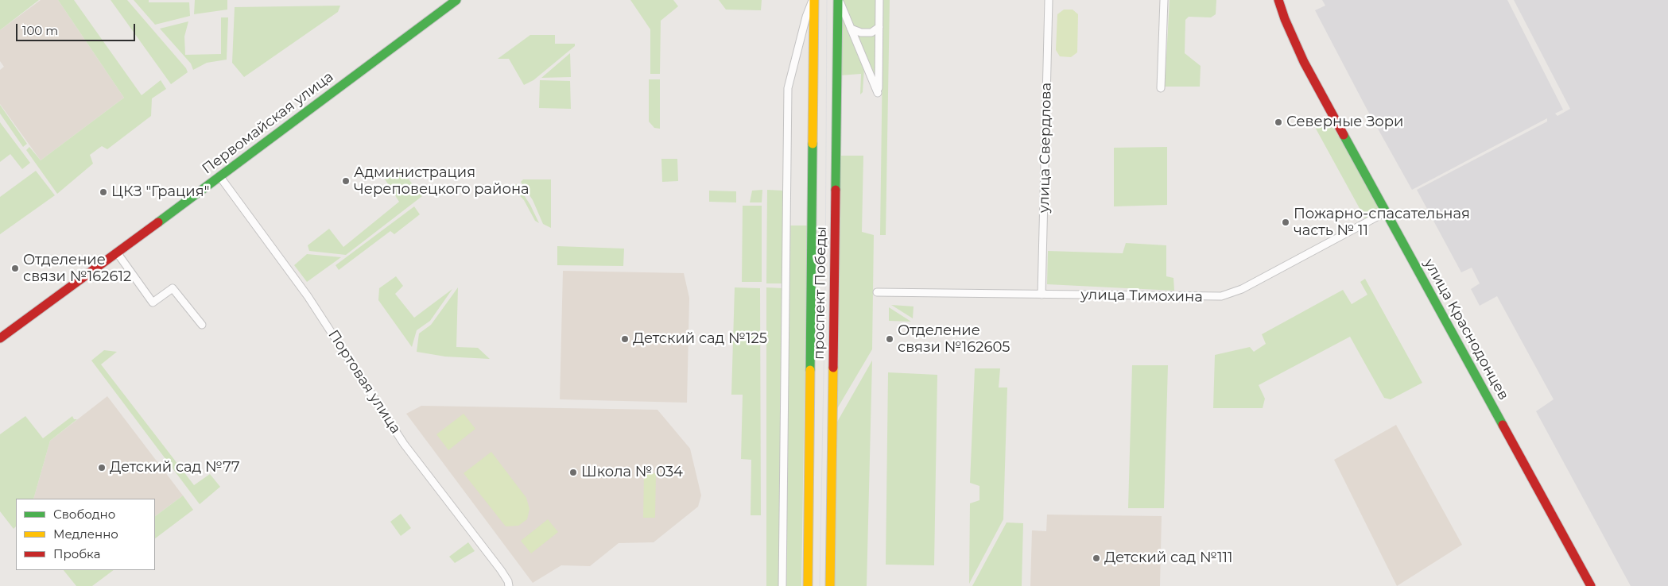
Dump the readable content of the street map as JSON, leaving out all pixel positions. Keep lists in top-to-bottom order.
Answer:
{
  "streets": {
    "main road": ["Первомайская улица", "проспект Победы", "улица Краснодонцев"],
    "street": ["улица Свердлова", "улица Тимохина", "Портовая улица"]
  },
  "crossings": [
    ["Первомайская улица", "Портовая улица"],
    ["улица Свердлова", "улица Тимохина"],
    ["улица Тимохина", "улица Краснодонцев"]
  ],
  "places": [
    "Северные Зори",
    "Администрация Череповецкого района",
    "ЦКЗ \"Грация\"",
    "Пожарно-спасательная часть № 11",
    "Отделение связи №162612",
    "Детский сад №125",
    "Отделение связи №162605",
    "Детский сад №77",
    "Школа № 034",
    "Детский сад №111"
  ],
  "legend": ["Свободно", "Медленно", "Пробка"],
  "scale_bar": "100 m"
}
